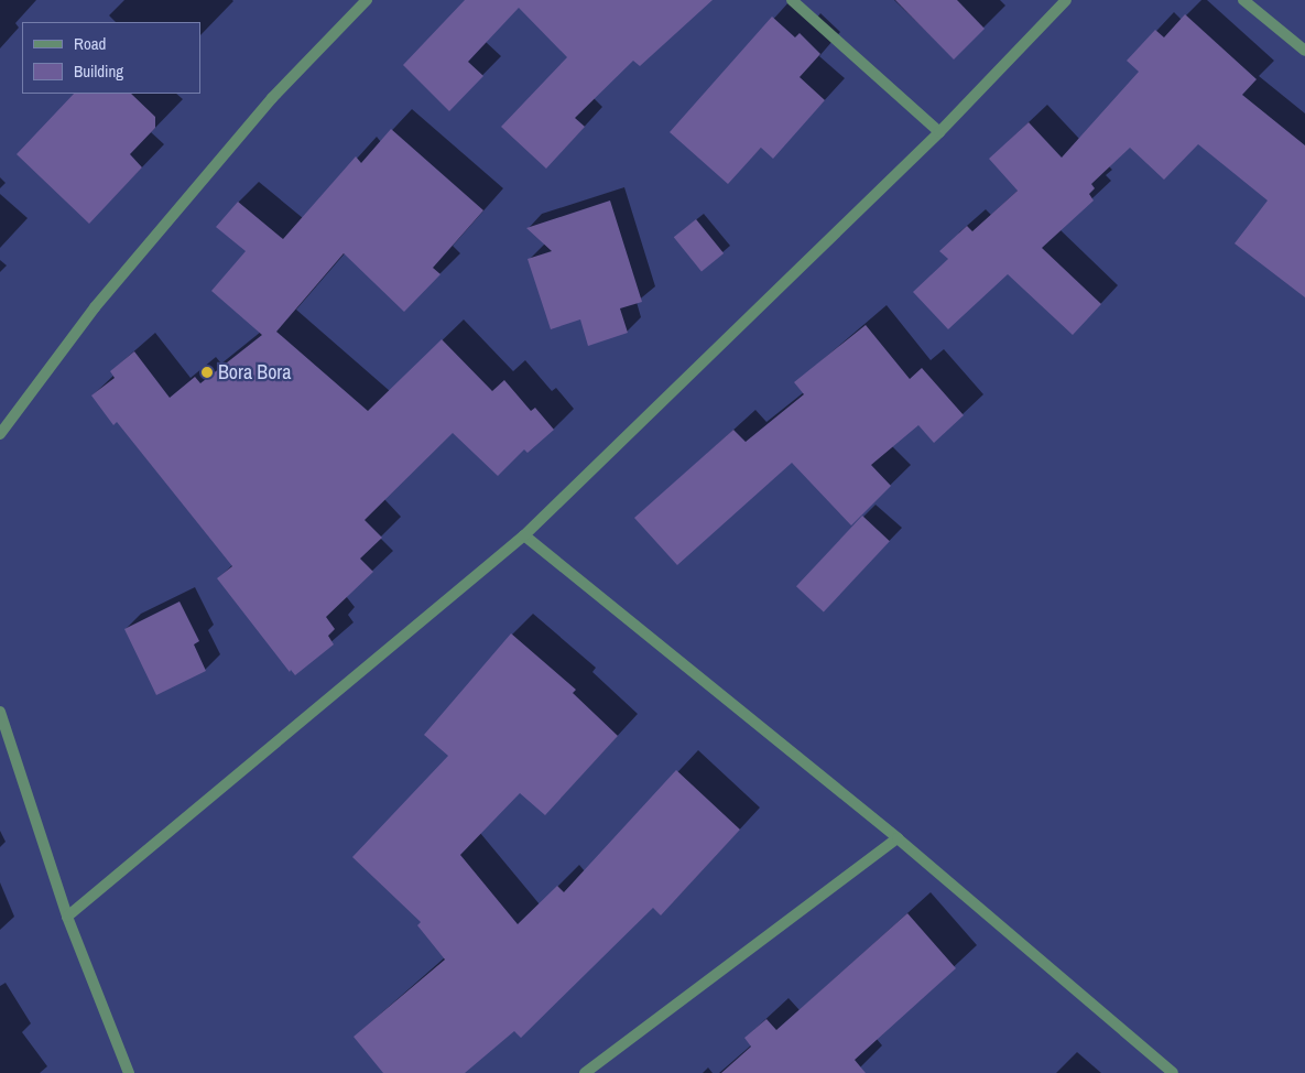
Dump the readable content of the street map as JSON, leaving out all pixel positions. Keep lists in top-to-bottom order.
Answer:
{
  "places": ["Bora Bora"],
  "legend": ["Road", "Building"]
}
